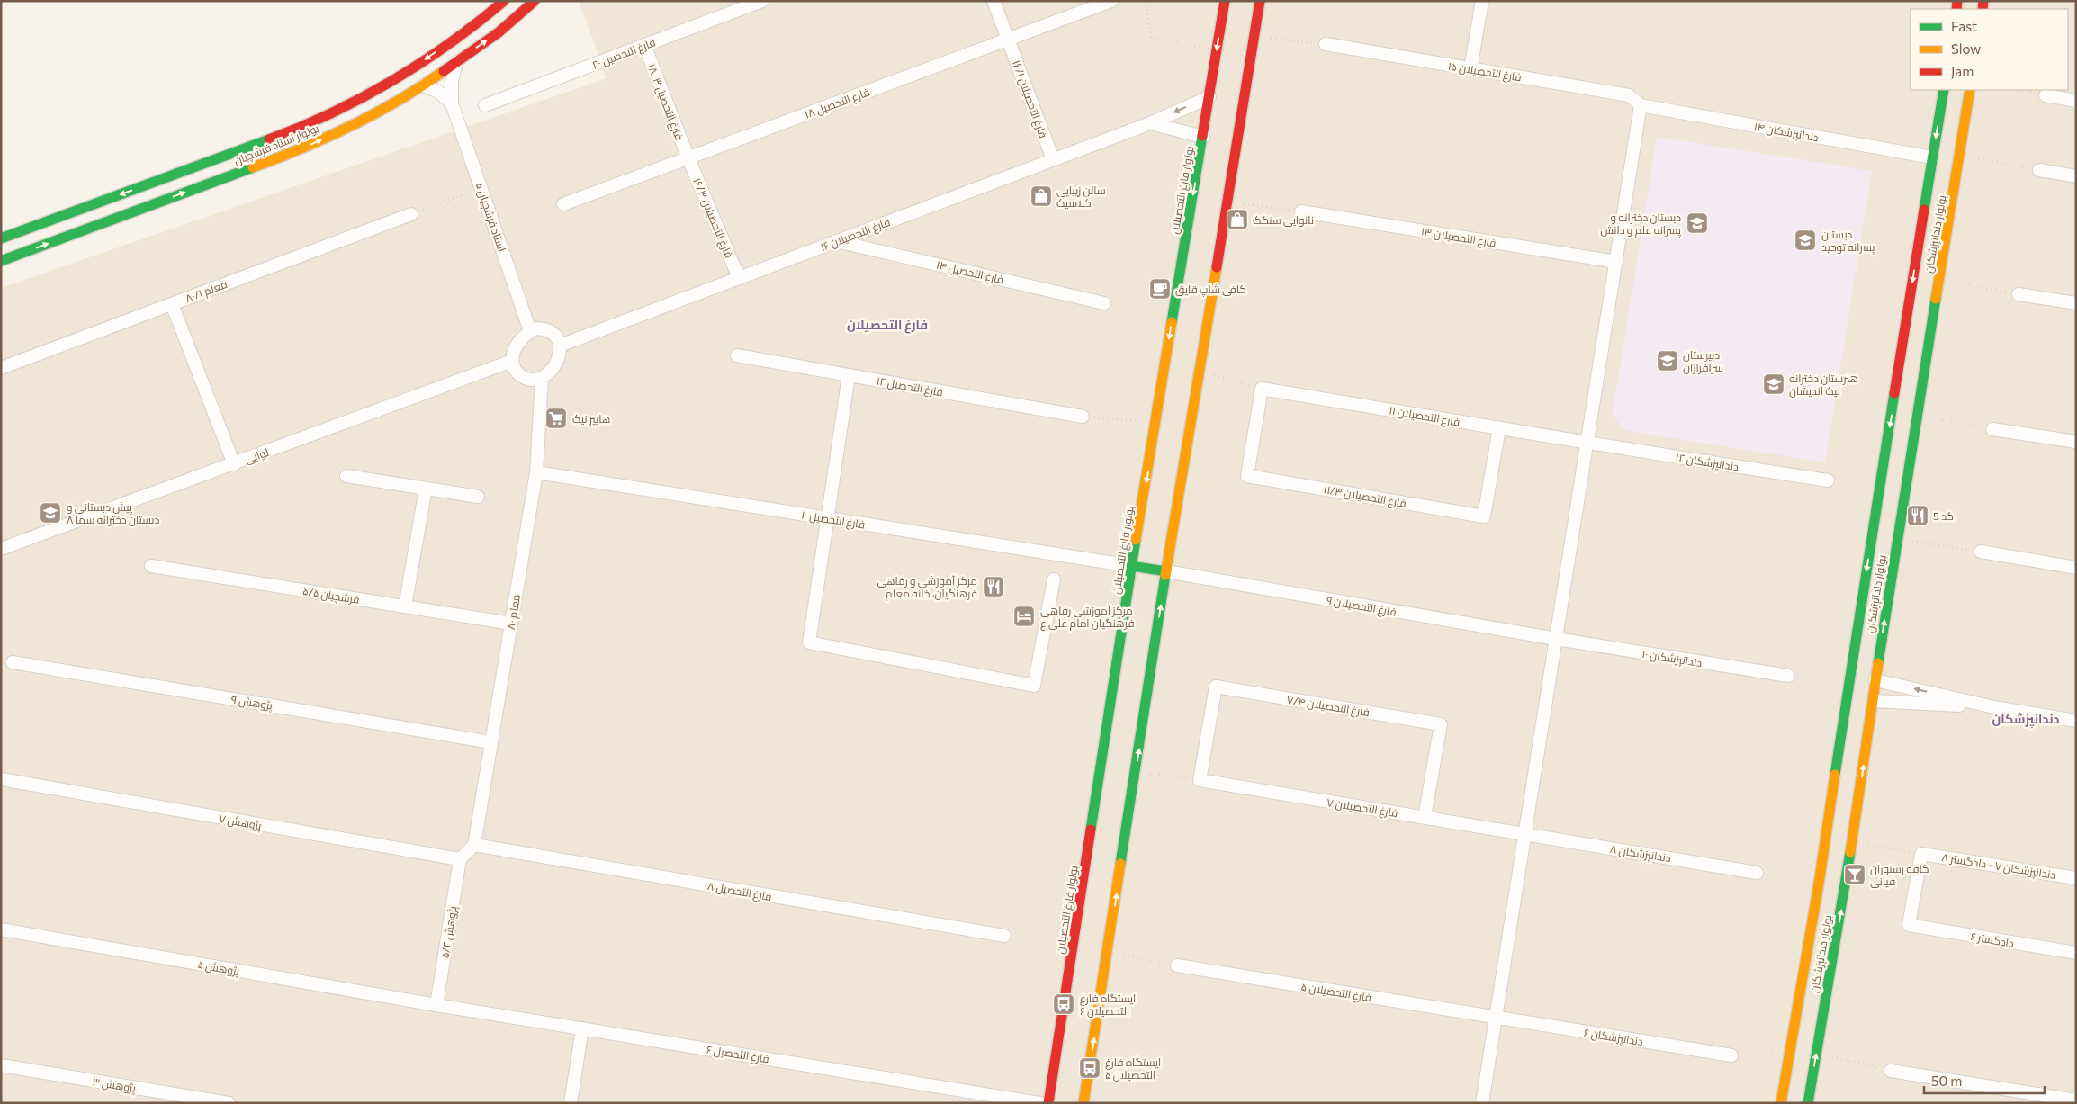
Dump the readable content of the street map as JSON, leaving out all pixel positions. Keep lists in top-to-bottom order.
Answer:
{
  "streets": {
    "main road": ["بولوار استاد فرشچیان", "بولوار فارغ التحصیلان", "بولوار دندانپزشکان"],
    "street": [
      "فارغ التحصیل ۲۰",
      "فارغ التحصیلان ۱۵",
      "فارغ التحصیلان ۱۶/۱",
      "فارغ التحصیل ۱۸/۳",
      "فارغ التحصیل ۱۸",
      "دندانپزشکان ۱۴",
      "استاد فرشچیان ۵",
      "فارغ التحصیلان ۱۶/۳",
      "فارغ التحصیلان ۱۶",
      "فارغ التحصیلان ۱۳",
      "فارغ التحصیل ۱۴",
      "معلم ۸۰/۱",
      "فارغ التحصیل ۱۲",
      "فارغ التحصیلان ۱۱",
      "لوایی",
      "دندانپزشکان ۱۲",
      "فارغ التحصیلان ۱۱/۳",
      "فارغ التحصیل ۱۰",
      "فرشچیان ۵/۵",
      "فارغ التحصیلان ۹",
      "معلم ۸۰",
      "دندانپزشکان ۱۰",
      "پژوهش ۹",
      "فارغ التحصیلان ۷/۴",
      "فارغ التحصیلان ۷",
      "پژوهش ۷",
      "دندانپزشکان ۸",
      "دندانپزشکان ۷ - دادگستر ۸",
      "فارغ التحصیل ۸",
      "پژوهش ۵/۲",
      "دادگستر ۶",
      "پژوهش ۵",
      "فارغ التحصیلان ۵",
      "دندانپزشکان ۶",
      "فارغ التحصیل ۶",
      "پژوهش ۳"
    ]
  },
  "crossings": [
    ["فارغ التحصیل ۲۰", "فارغ التحصیل ۱۸/۳"],
    ["فارغ التحصیلان ۱۵", "دندانپزشکان ۱۴"],
    ["فارغ التحصیلان ۱۶/۱", "فارغ التحصیل ۱۸"],
    ["فارغ التحصیلان ۱۶/۱", "فارغ التحصیلان ۱۶"],
    ["فارغ التحصیل ۱۸/۳", "فارغ التحصیل ۱۸"],
    ["فارغ التحصیل ۱۸/۳", "فارغ التحصیلان ۱۶/۳"],
    ["فارغ التحصیل ۱۸", "فارغ التحصیلان ۱۶/۳"],
    ["دندانپزشکان ۱۴", "بولوار دندانپزشکان"],
    ["بولوار استاد فرشچیان", "استاد فرشچیان ۵"],
    ["بولوار فارغ التحصیلان", "فارغ التحصیلان ۱۶"],
    ["بولوار فارغ التحصیلان", "فارغ التحصیل ۱۰"],
    ["استاد فرشچیان ۵", "فارغ التحصیلان ۱۶"],
    ["استاد فرشچیان ۵", "لوایی"],
    ["استاد فرشچیان ۵", "معلم ۸۰"],
    ["فارغ التحصیلان ۱۶/۳", "فارغ التحصیلان ۱۶"],
    ["فارغ التحصیلان ۱۶", "فارغ التحصیل ۱۴"],
    ["فارغ التحصیلان ۱۶", "لوایی"],
    ["فارغ التحصیلان ۱۶", "معلم ۸۰"],
    ["فارغ التحصیلان ۱۱", "دندانپزشکان ۱۲"],
    ["فارغ التحصیلان ۱۱", "فارغ التحصیلان ۱۱/۳"],
    ["لوایی", "معلم ۸۰"],
    ["فارغ التحصیل ۱۰", "معلم ۸۰"],
    ["فرشچیان ۵/۵", "معلم ۸۰"],
    ["فارغ التحصیلان ۹", "دندانپزشکان ۱۰"],
    ["معلم ۸۰", "پژوهش ۹"],
    ["معلم ۸۰", "فارغ التحصیل ۸"],
    ["فارغ التحصیلان ۷/۴", "فارغ التحصیلان ۷"],
    ["فارغ التحصیلان ۷", "دندانپزشکان ۸"],
    ["پژوهش ۷", "پژوهش ۵/۲"],
    ["دندانپزشکان ۷ - دادگستر ۸", "دادگستر ۶"],
    ["پژوهش ۵/۲", "پژوهش ۵"],
    ["پژوهش ۵/۲", "فارغ التحصیل ۶"],
    ["پژوهش ۵", "فارغ التحصیل ۶"],
    ["فارغ التحصیلان ۵", "دندانپزشکان ۶"]
  ],
  "districts": ["فارغ التحصیلان", "دندانپزشکان"],
  "places": {
    "shop": ["سالن زیبایی کلاسیک", "نانوایی سنگک"],
    "school or university": [
      "دبستان دخترانه و پسرانه علم و دانش",
      "دبستان پسرانه توحید",
      "دبیرستان سرافرازان",
      "هنرستان دخترانه نیک اندیشان",
      "پیش دبستانی و دبستان دخترانه سما ۸"
    ],
    "cafe": ["کافی شاپ قایق"],
    "supermarket": ["هایپر نیک"],
    "restaurant": ["کد 5", "مرکز آموزشی و رفاهی فرهنگیان، خانه معلم"],
    "hotel": ["مرکز آموزشی رفاهی فرهنگیان امام علی ع"],
    "bar": ["کافه رستوران فیانی"],
    "bus stop": ["ایستگاه فارغ التحصیلان ۶", "ایستگاه فارغ التحصیلان ۵"]
  },
  "legend": ["Fast", "Slow", "Jam"],
  "scale_bar": "50 m"
}
